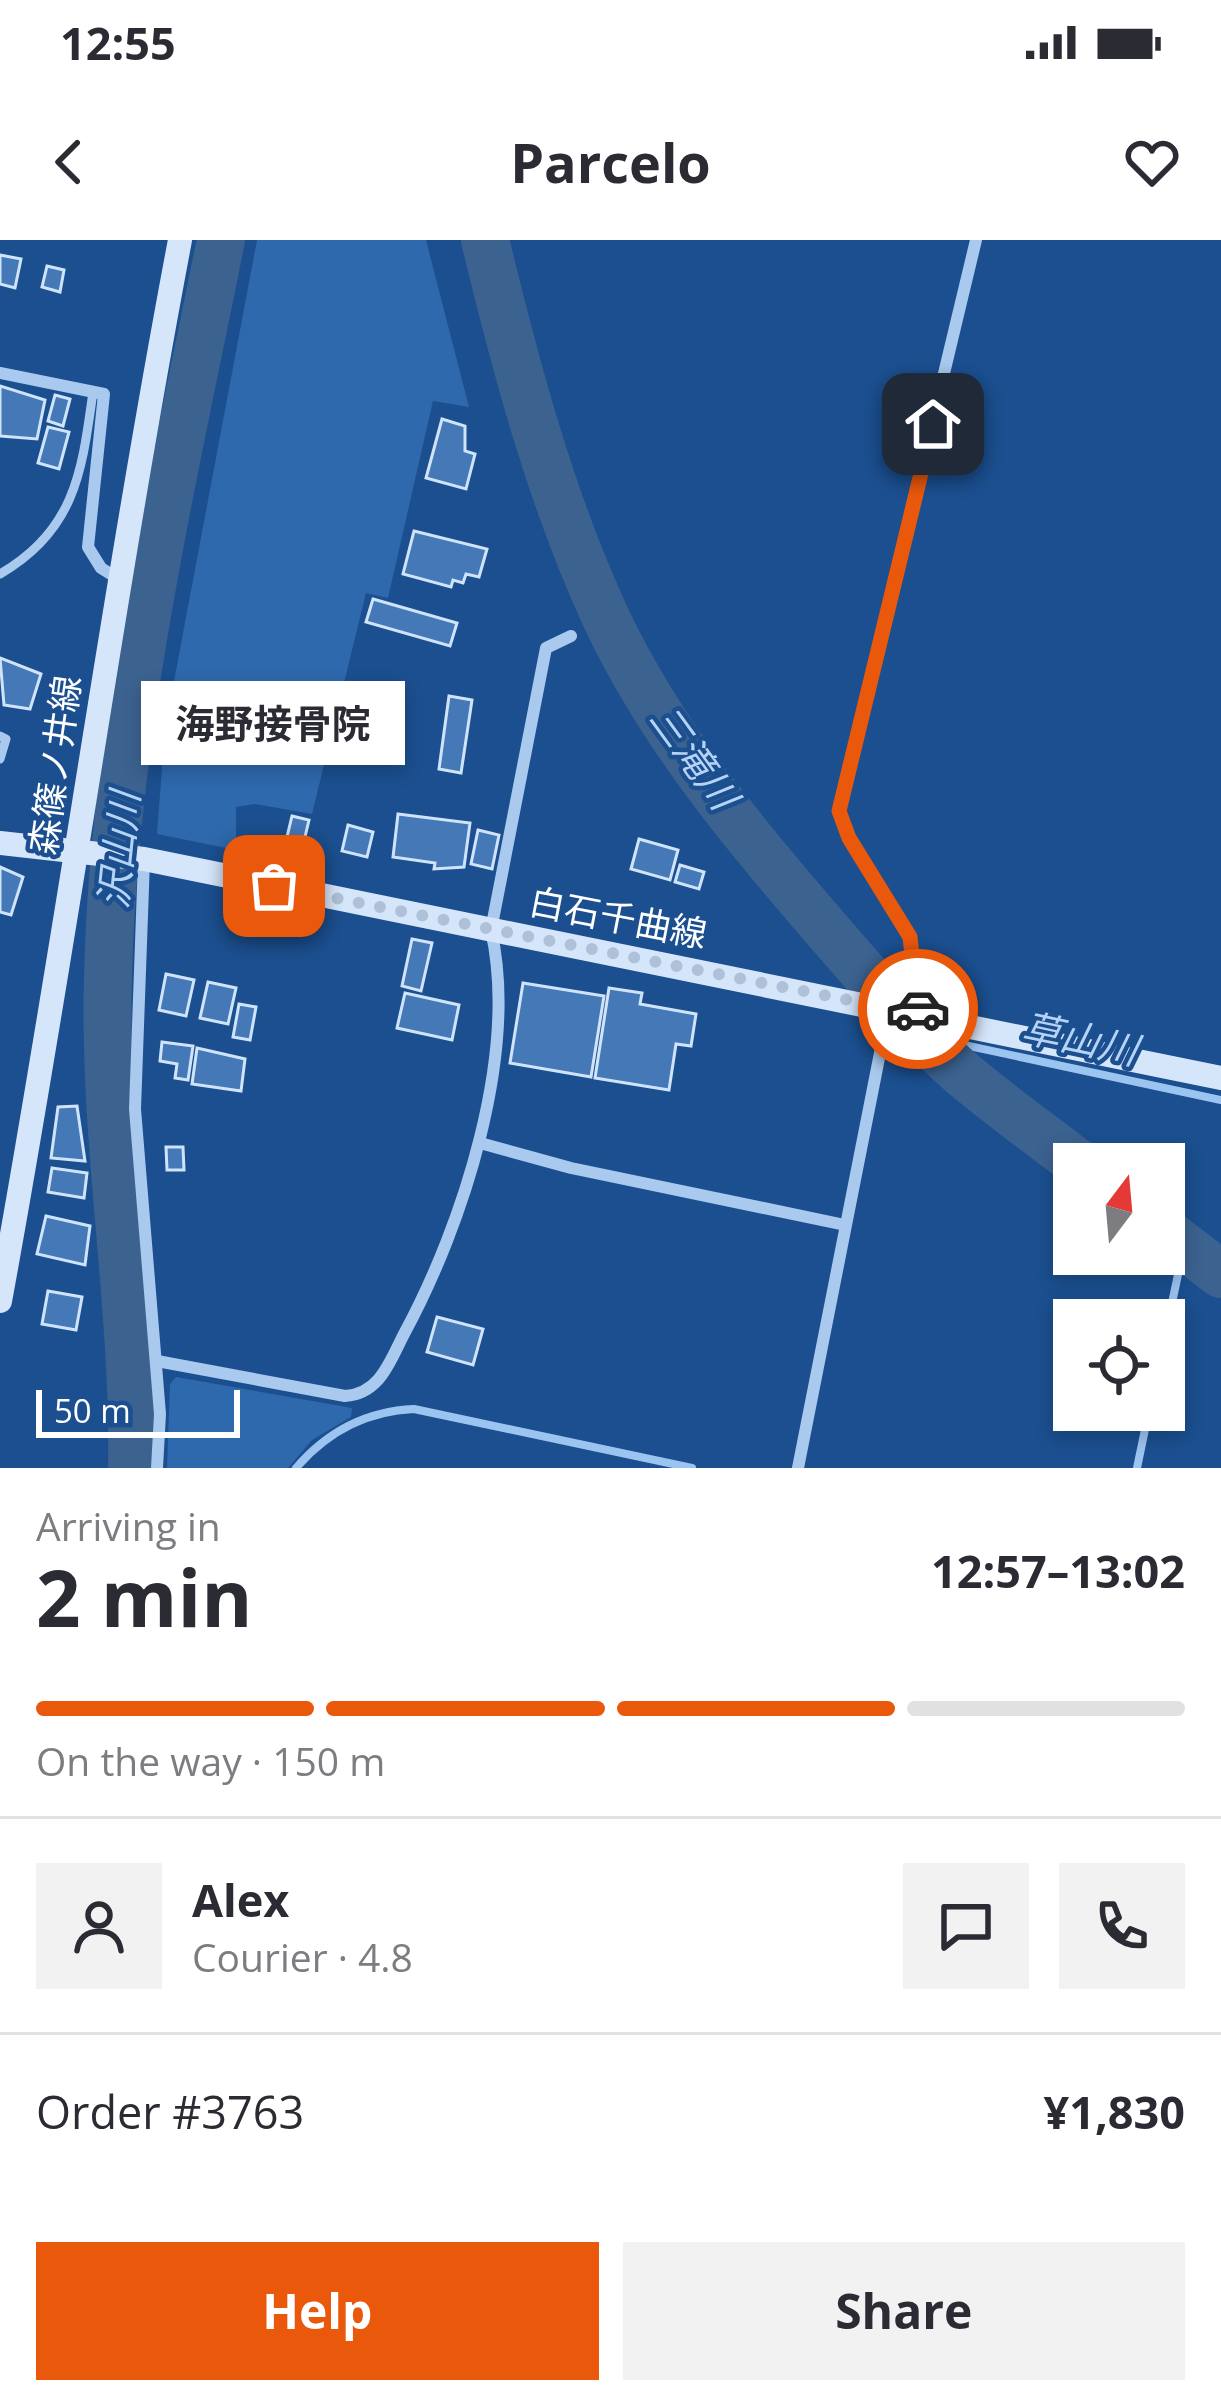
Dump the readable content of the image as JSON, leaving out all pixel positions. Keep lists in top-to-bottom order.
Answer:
{
  "streets": {
    "main road": ["森篠ノ井線", "白石千曲線"]
  },
  "crossings": [
    ["森篠ノ井線", "白石千曲線"]
  ],
  "water": ["三滝川", "沢山川", "草山川"],
  "places": ["海野接骨院"],
  "scale_bar": "50 m",
  "north": "top",
  "page": {
    "status": "12:55",
    "header": "Parcelo",
    "bubble": "海野接骨院",
    "scale": "50 m",
    "heading": ["2 min", "Arriving in", "12:57–13:02"],
    "panel": [
      "Alex",
      "Courier · 4.8",
      "Order #3763",
      "¥1,830"
    ],
    "bar": "On the way · 150 m",
    "buttons": ["Help", "Share"]
  }
}
